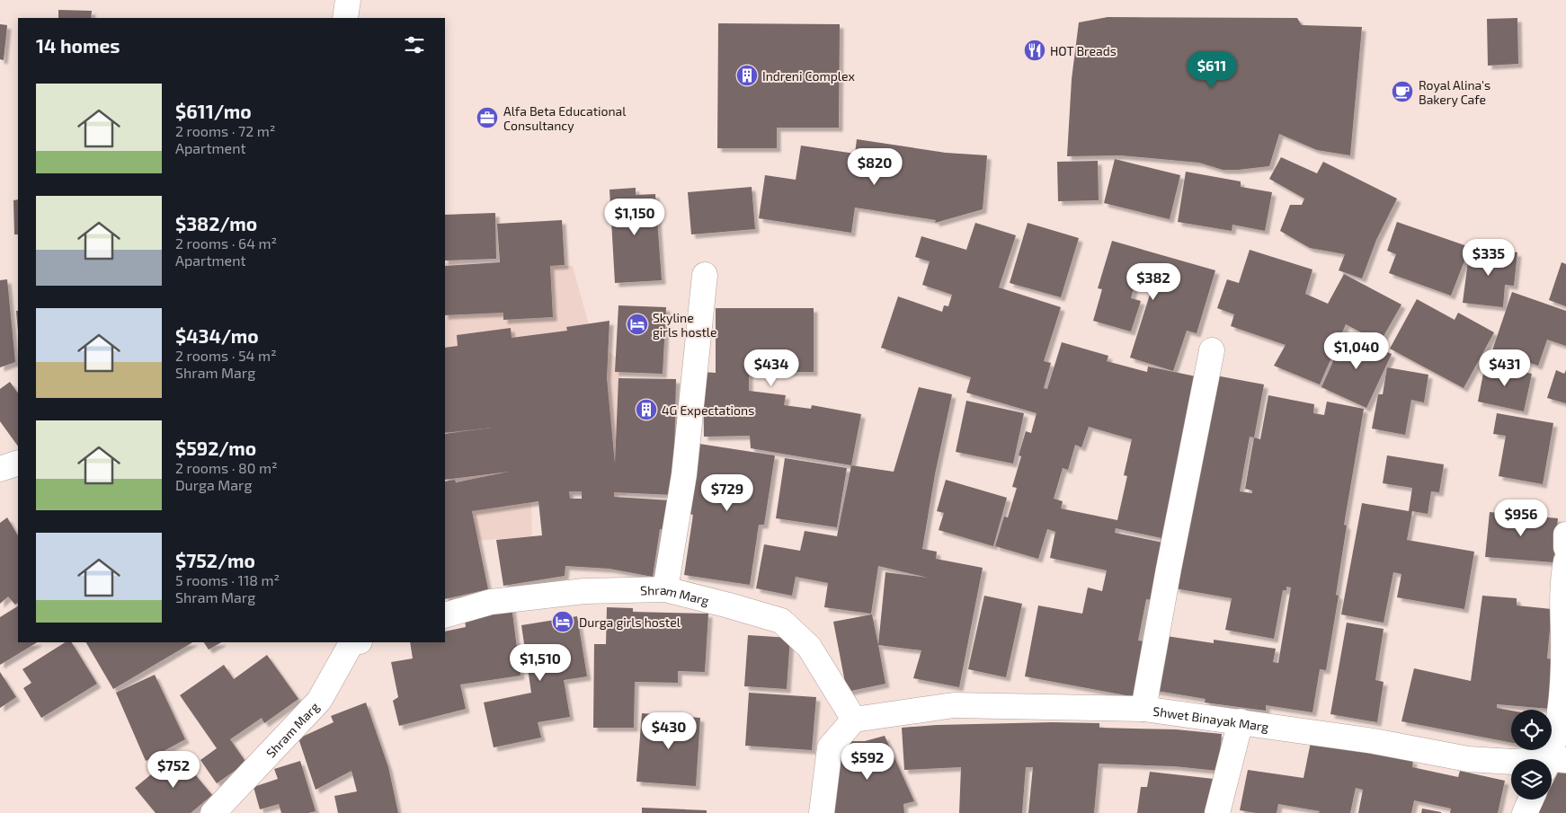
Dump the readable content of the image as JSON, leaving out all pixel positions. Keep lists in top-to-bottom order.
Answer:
{
  "streets": {
    "street": ["Shram Marg", "Shwet Binayak Marg"]
  },
  "crossings": [
    ["Shram Marg", "Shwet Binayak Marg"]
  ],
  "places": {
    "restaurant": ["HOT Breads"],
    "building": ["Indreni Complex", "4G Expectations"],
    "cafe": ["Royal Alina's Bakery Cafe"],
    "office": ["Alfa Beta Educational Consultancy"],
    "hotel": ["Skyline girls hostle", "Durga girls hostel"]
  },
  "page": {
    "heading": "14 homes",
    "price": [
      "$611",
      "$820",
      "$1,150",
      "$335",
      "$382",
      "$1,040",
      "$434",
      "$431",
      "$729",
      "$956",
      "$1,510",
      "$430",
      "$592",
      "$752"
    ],
    "list": [
      {
        "name": "$611/mo",
        "note": "2 rooms · 72 m² · Apartment"
      },
      {
        "name": "$382/mo",
        "note": "2 rooms · 64 m² · Apartment"
      },
      {
        "name": "$434/mo",
        "note": "2 rooms · 54 m² · Shram Marg"
      },
      {
        "name": "$592/mo",
        "note": "2 rooms · 80 m² · Durga Marg"
      },
      {
        "name": "$752/mo",
        "note": "5 rooms · 118 m² · Shram Marg"
      }
    ]
  }
}
